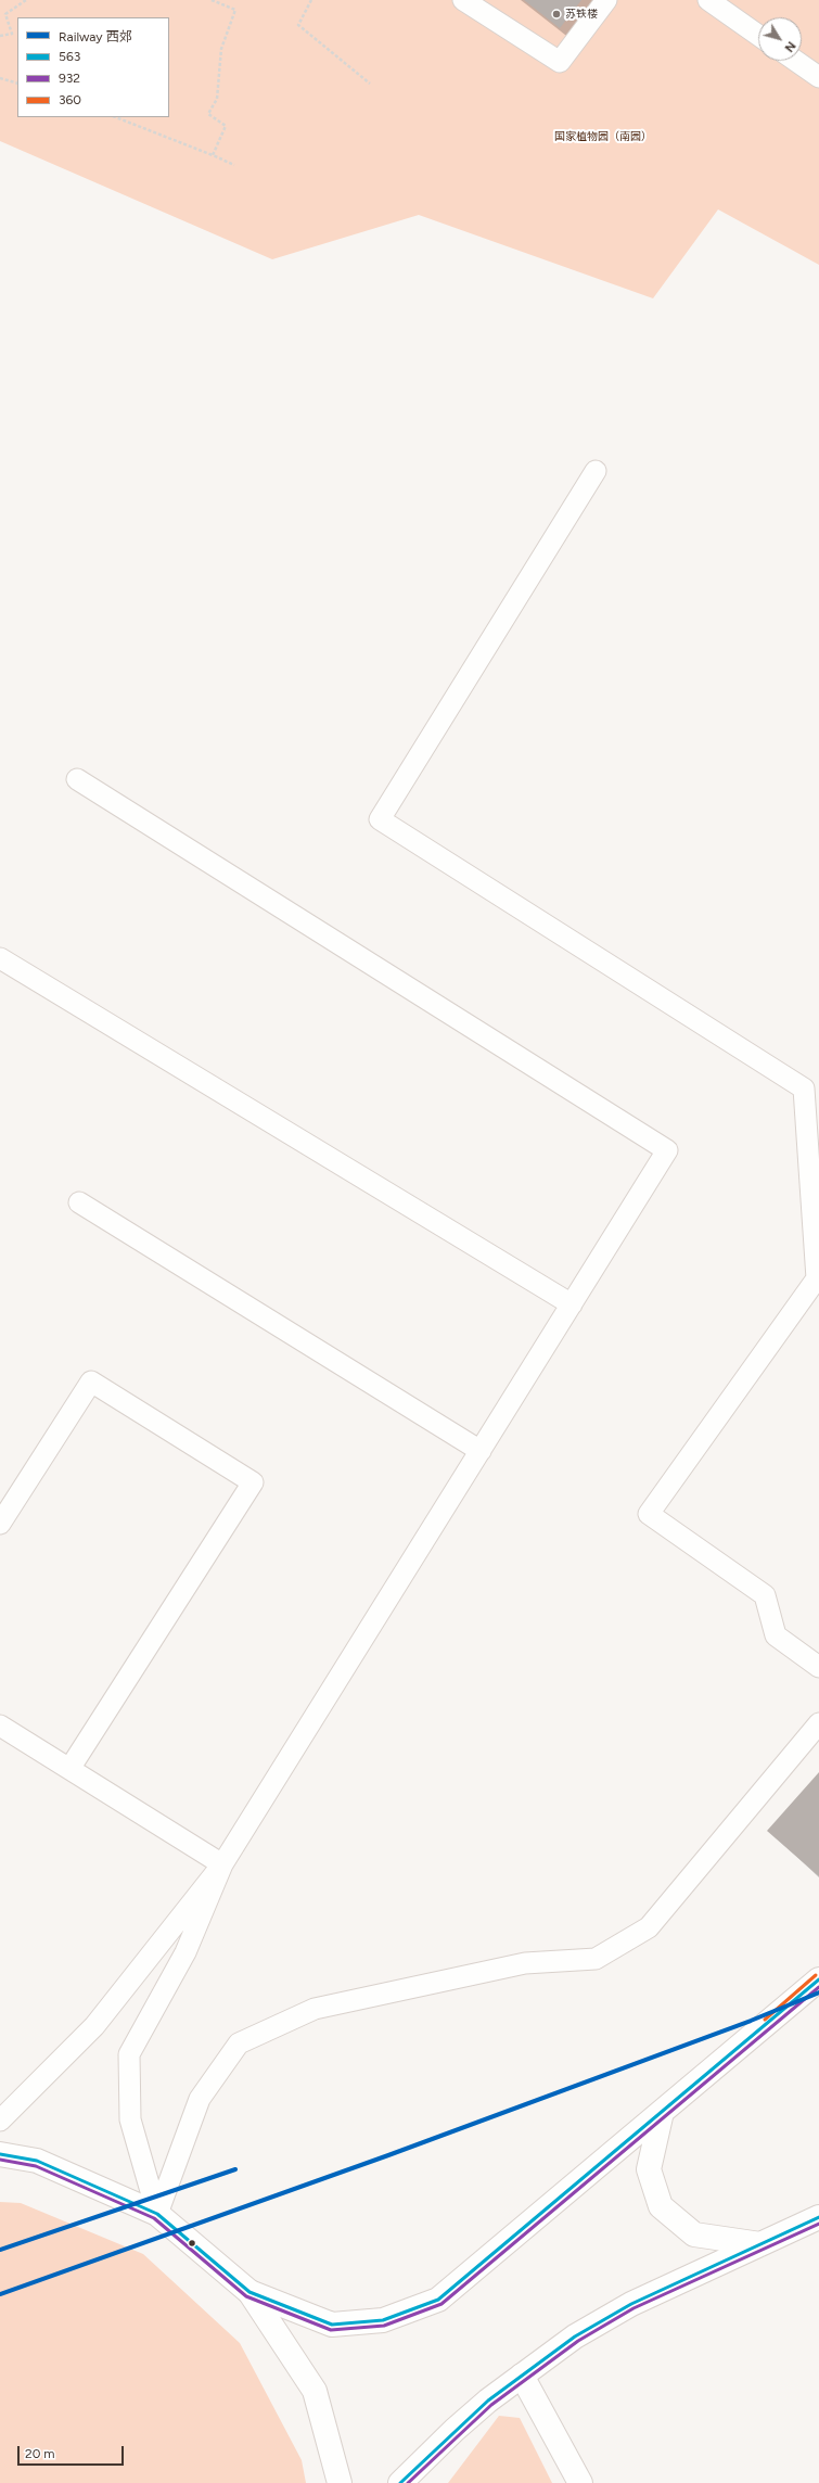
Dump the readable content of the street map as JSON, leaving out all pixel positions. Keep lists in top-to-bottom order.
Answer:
{
  "parks": ["国家植物园（南园）"],
  "places": ["苏铁楼"],
  "lines": [
    "transit line 360",
    "transit line 563",
    "transit line 932",
    "rail line 西郊"
  ],
  "legend": [
    "Railway 西郊",
    "563",
    "932",
    "360"
  ],
  "scale_bar": "20 m",
  "north": "bottom right"
}
